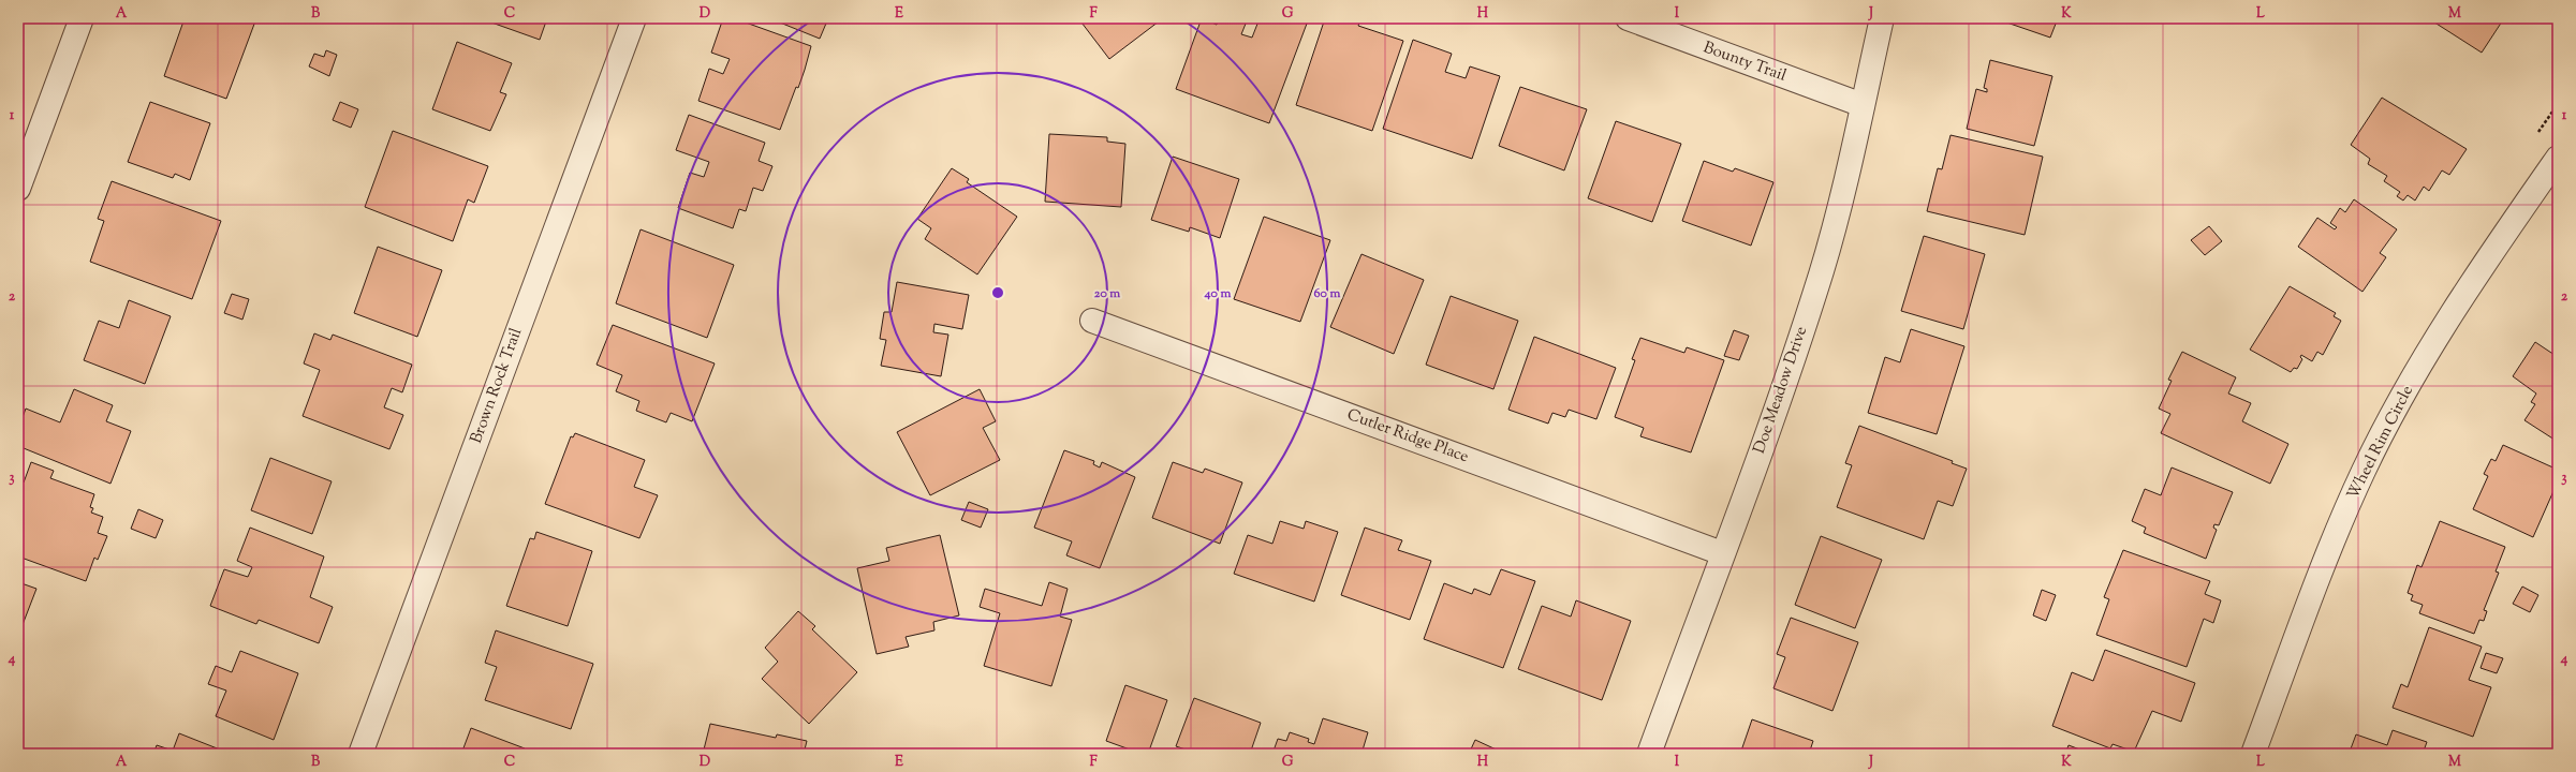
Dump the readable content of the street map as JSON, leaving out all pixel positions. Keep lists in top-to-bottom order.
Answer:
{
  "streets": {
    "street": [
      "Bounty Trail",
      "Brown Rock Trail",
      "Doe Meadow Drive",
      "Cutler Ridge Place",
      "Wheel Rim Circle"
    ]
  },
  "crossings": [
    ["Bounty Trail", "Doe Meadow Drive"],
    ["Doe Meadow Drive", "Cutler Ridge Place"]
  ],
  "grid": {
    "columns": [
      "A",
      "B",
      "C",
      "D",
      "E",
      "F",
      "G",
      "H",
      "I",
      "J",
      "K",
      "L",
      "M"
    ],
    "rows": [
      "1",
      "2",
      "3",
      "4"
    ]
  },
  "rings": ["20 m", "40 m", "60 m"]
}
